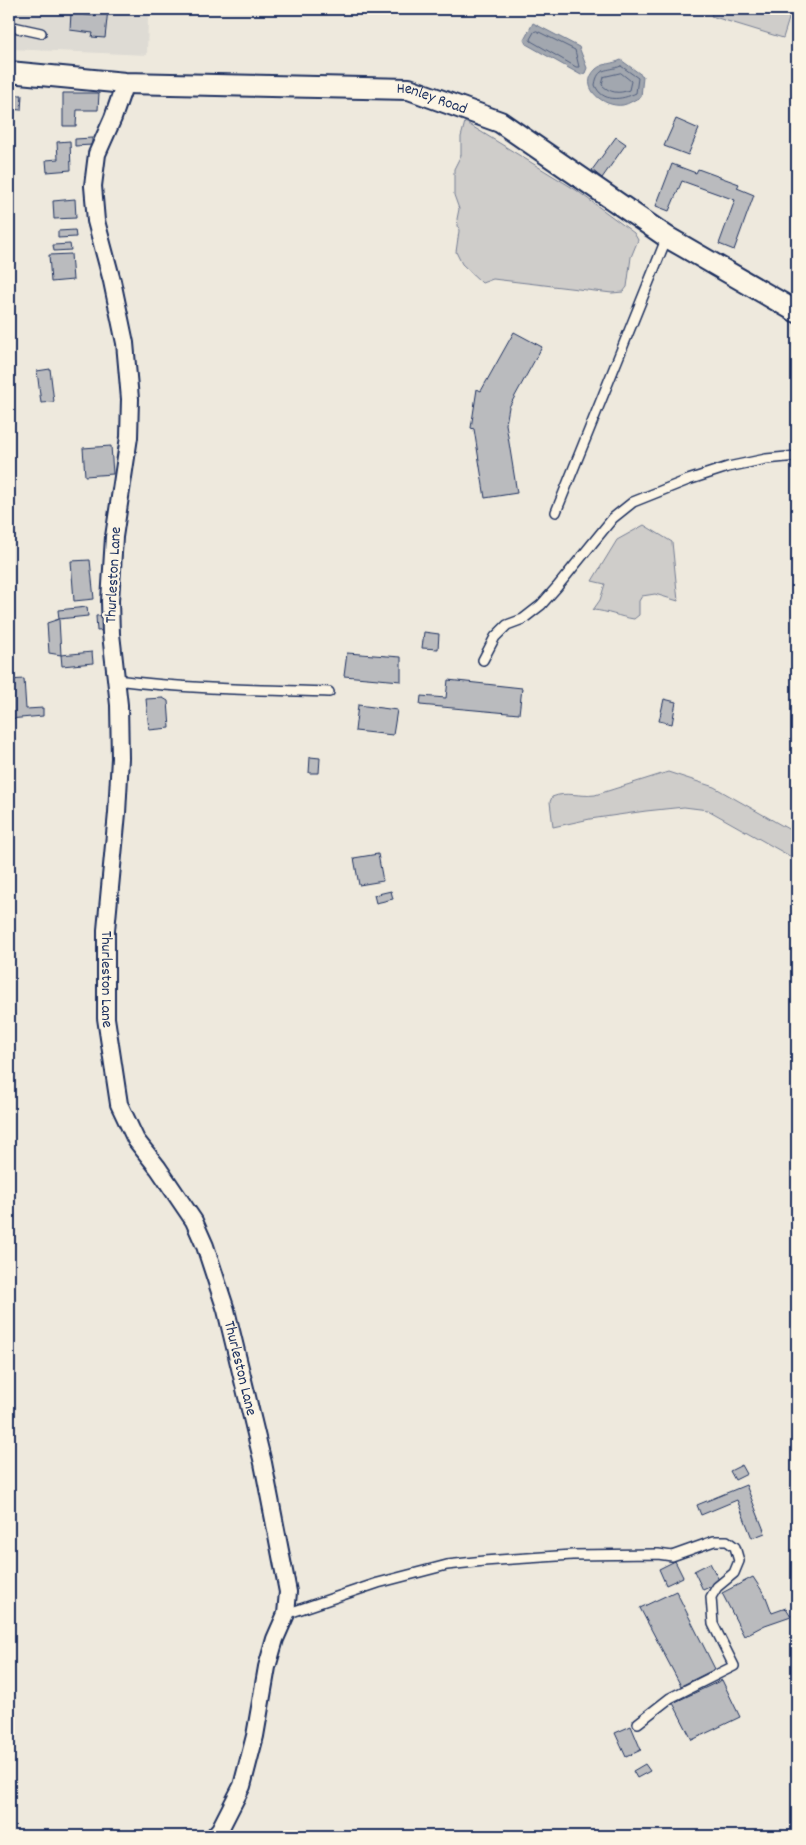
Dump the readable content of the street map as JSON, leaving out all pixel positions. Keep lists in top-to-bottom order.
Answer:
{
  "streets": {
    "street": ["Henley Road", "Thurleston Lane"]
  },
  "crossings": [
    ["Henley Road", "Thurleston Lane"]
  ]
}
